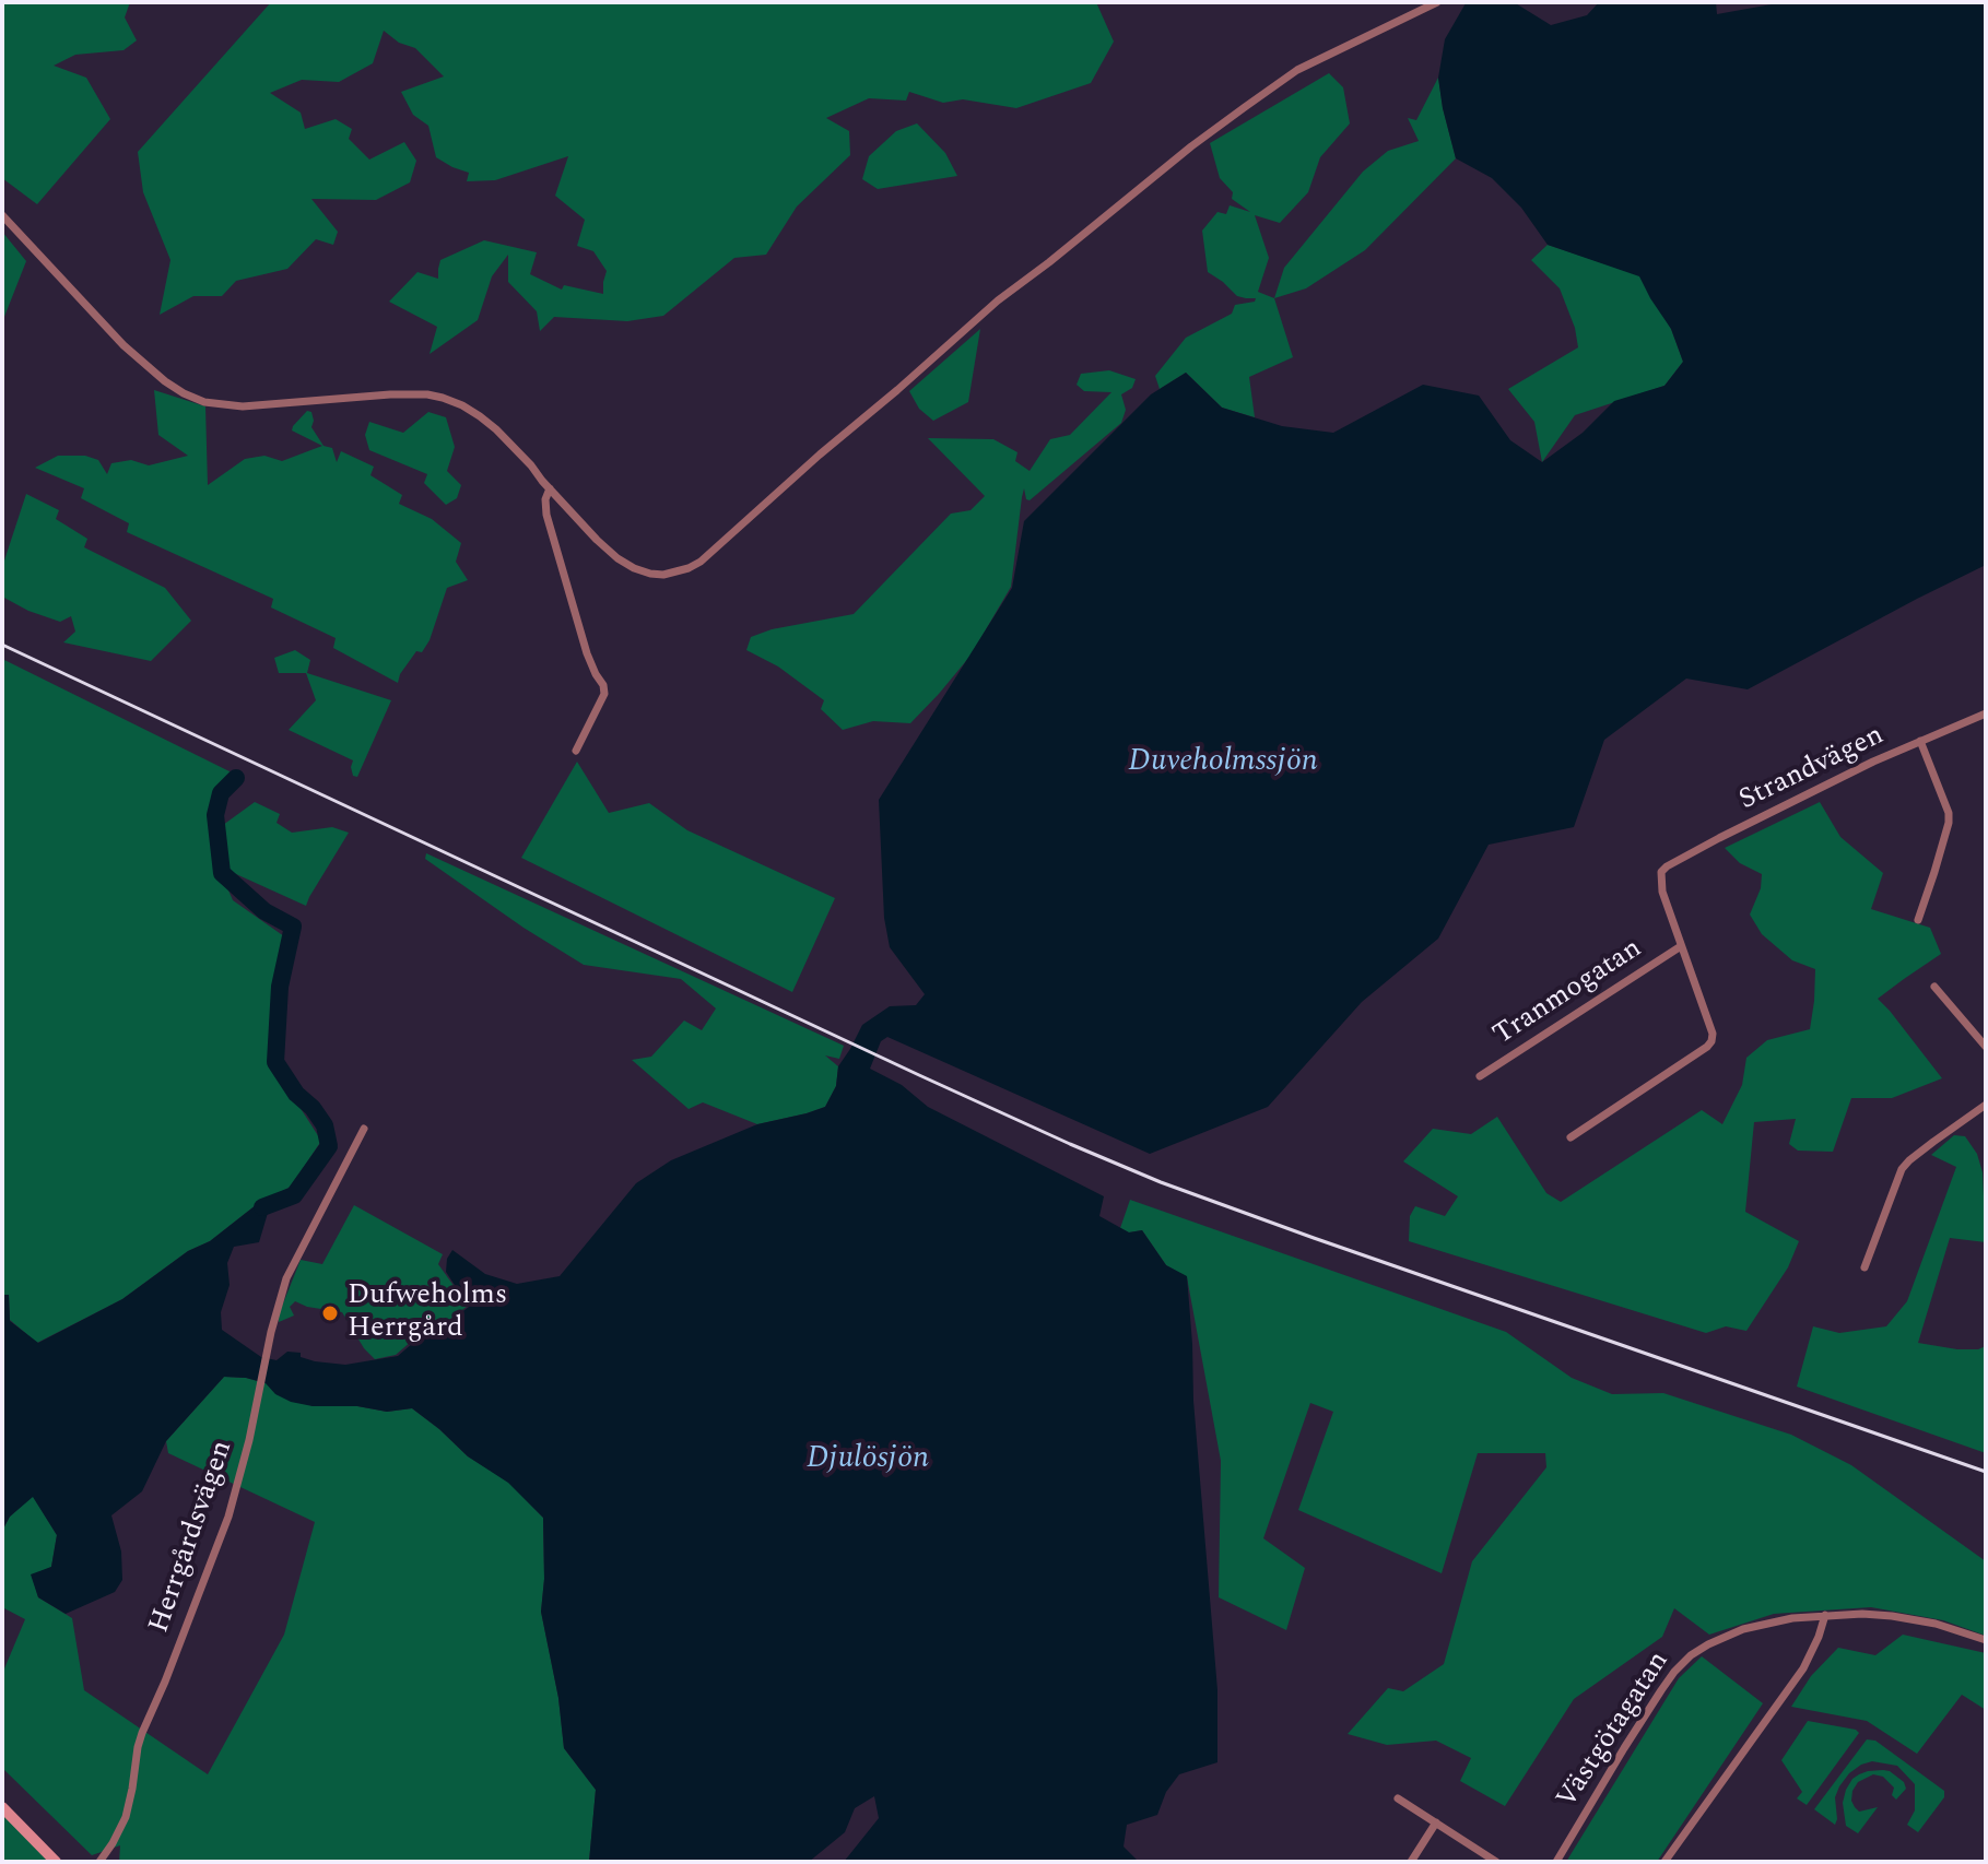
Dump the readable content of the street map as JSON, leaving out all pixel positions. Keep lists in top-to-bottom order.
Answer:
{
  "streets": {
    "street": [
      "Strandvägen",
      "Tranmogatan",
      "Herrgårdsvägen",
      "Västgötagatan"
    ]
  },
  "crossings": [
    ["Strandvägen", "Tranmogatan"]
  ],
  "water": ["Duveholmssjön", "Djulösjön"],
  "places": ["Dufweholms Herrgård"]
}
